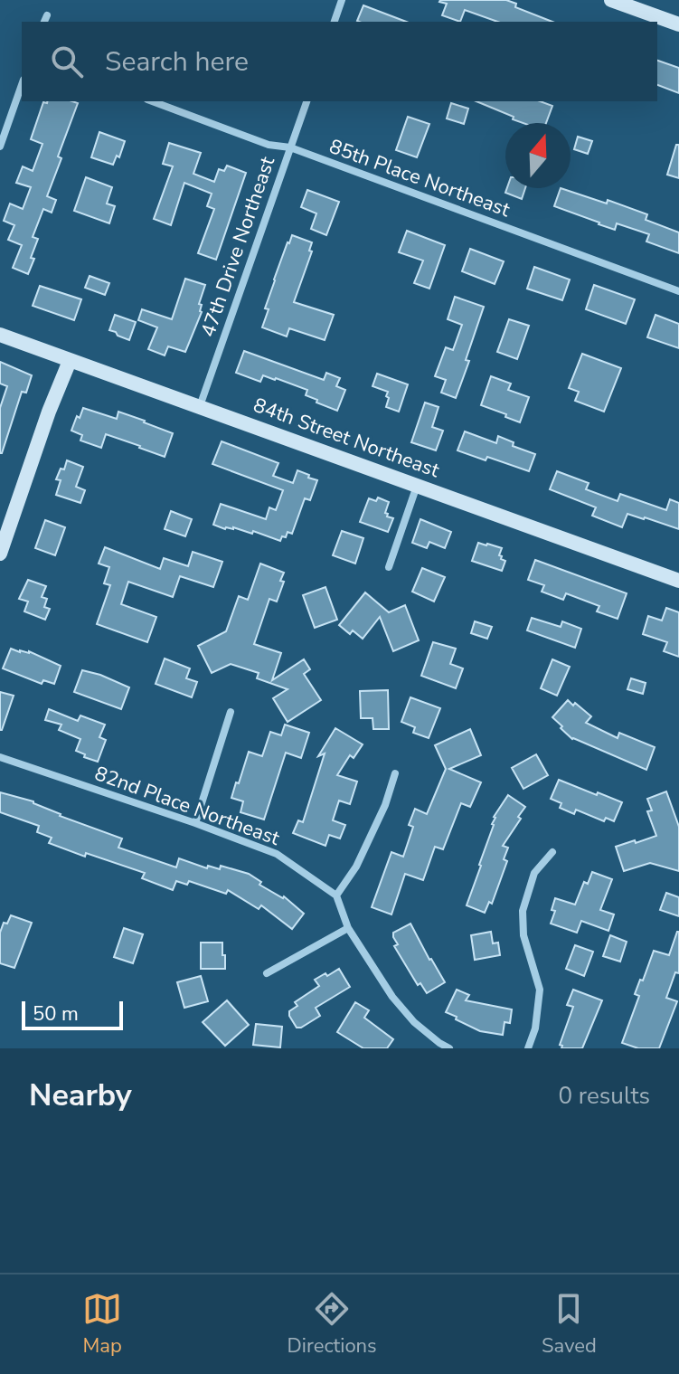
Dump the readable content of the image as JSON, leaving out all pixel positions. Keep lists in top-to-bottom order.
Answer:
{
  "streets": {
    "street": [
      "85th Place Northeast",
      "47th Drive Northeast",
      "84th Street Northeast",
      "82nd Place Northeast"
    ]
  },
  "crossings": [
    ["85th Place Northeast", "47th Drive Northeast"],
    ["47th Drive Northeast", "84th Street Northeast"]
  ],
  "scale_bar": "50 m",
  "north": "top",
  "page": {
    "search": "Search here",
    "scale": "50 m",
    "heading": ["Nearby", "0 results"],
    "nav": ["Map", "Directions", "Saved"]
  }
}
